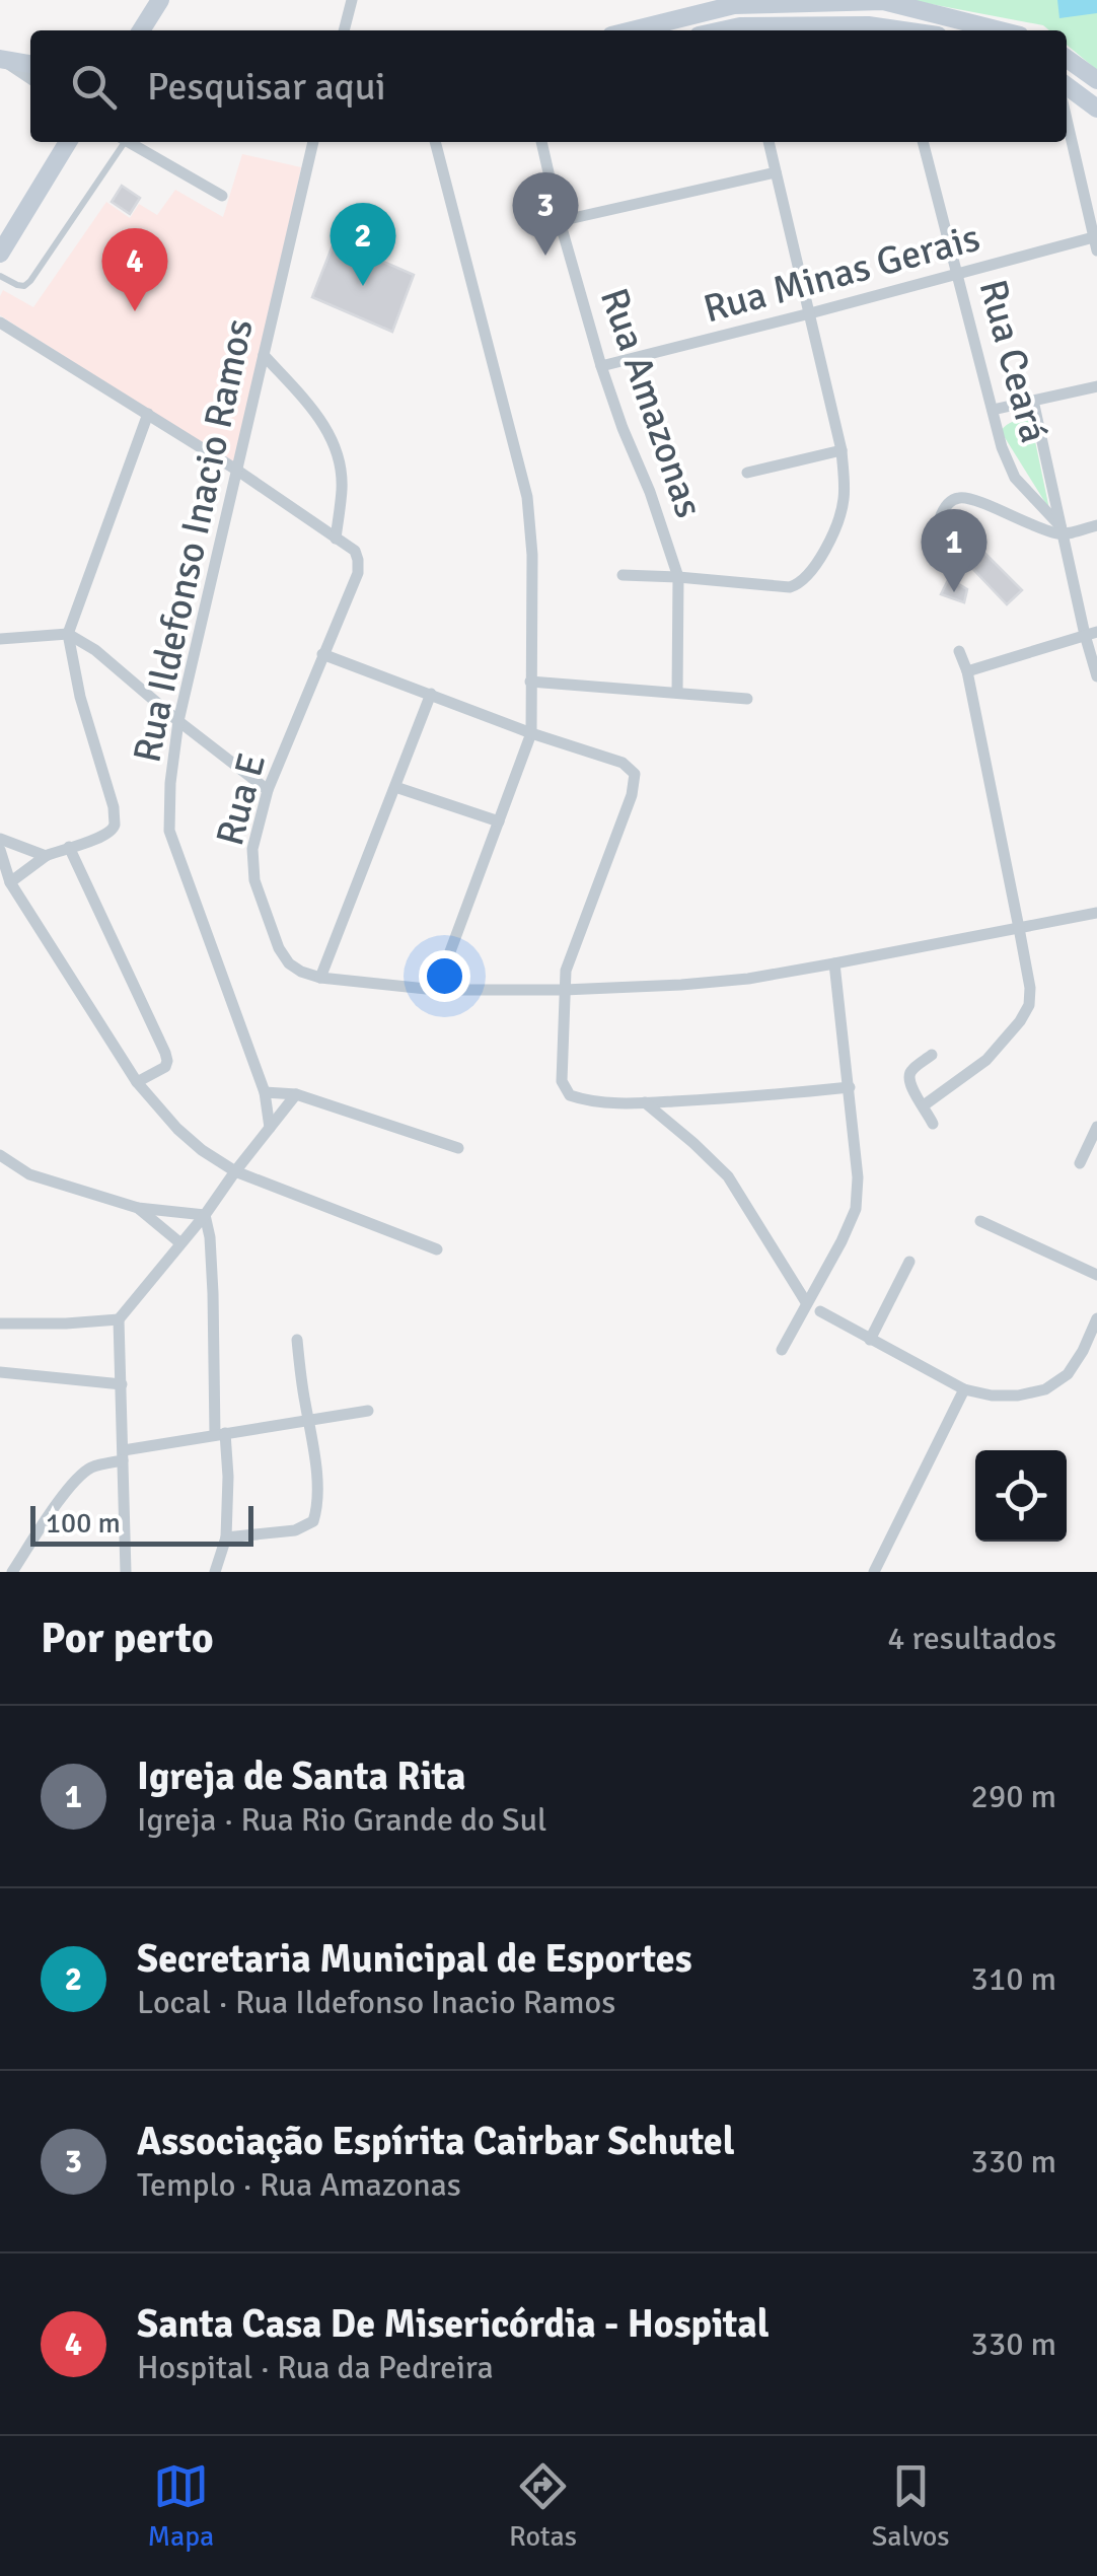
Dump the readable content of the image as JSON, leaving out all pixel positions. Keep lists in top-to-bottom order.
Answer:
{
  "streets": {
    "street": [
      "Rua Minas Gerais",
      "Rua Ceará",
      "Rua Amazonas",
      "Rua Ildefonso Inacio Ramos",
      "Rua E"
    ]
  },
  "crossings": [
    ["Rua Minas Gerais", "Rua Ceará"],
    ["Rua Minas Gerais", "Rua Amazonas"]
  ],
  "scale_bar": "100 m",
  "page": {
    "search": "Pesquisar aqui",
    "pins": [
      "3",
      "2",
      "4",
      "1"
    ],
    "scale": "100 m",
    "heading": ["Por perto", "4 resultados"],
    "list": [
      {
        "mark": "1",
        "name": "Igreja de Santa Rita",
        "note": "Igreja · Rua Rio Grande do Sul",
        "value": "290 m"
      },
      {
        "mark": "2",
        "name": "Secretaria Municipal de Esportes",
        "note": "Local · Rua Ildefonso Inacio Ramos",
        "value": "310 m"
      },
      {
        "mark": "3",
        "name": "Associação Espírita Cairbar Schutel",
        "note": "Templo · Rua Amazonas",
        "value": "330 m"
      },
      {
        "mark": "4",
        "name": "Santa Casa De Misericórdia - Hospital",
        "note": "Hospital · Rua da Pedreira",
        "value": "330 m"
      }
    ],
    "nav": ["Mapa", "Rotas", "Salvos"]
  }
}
